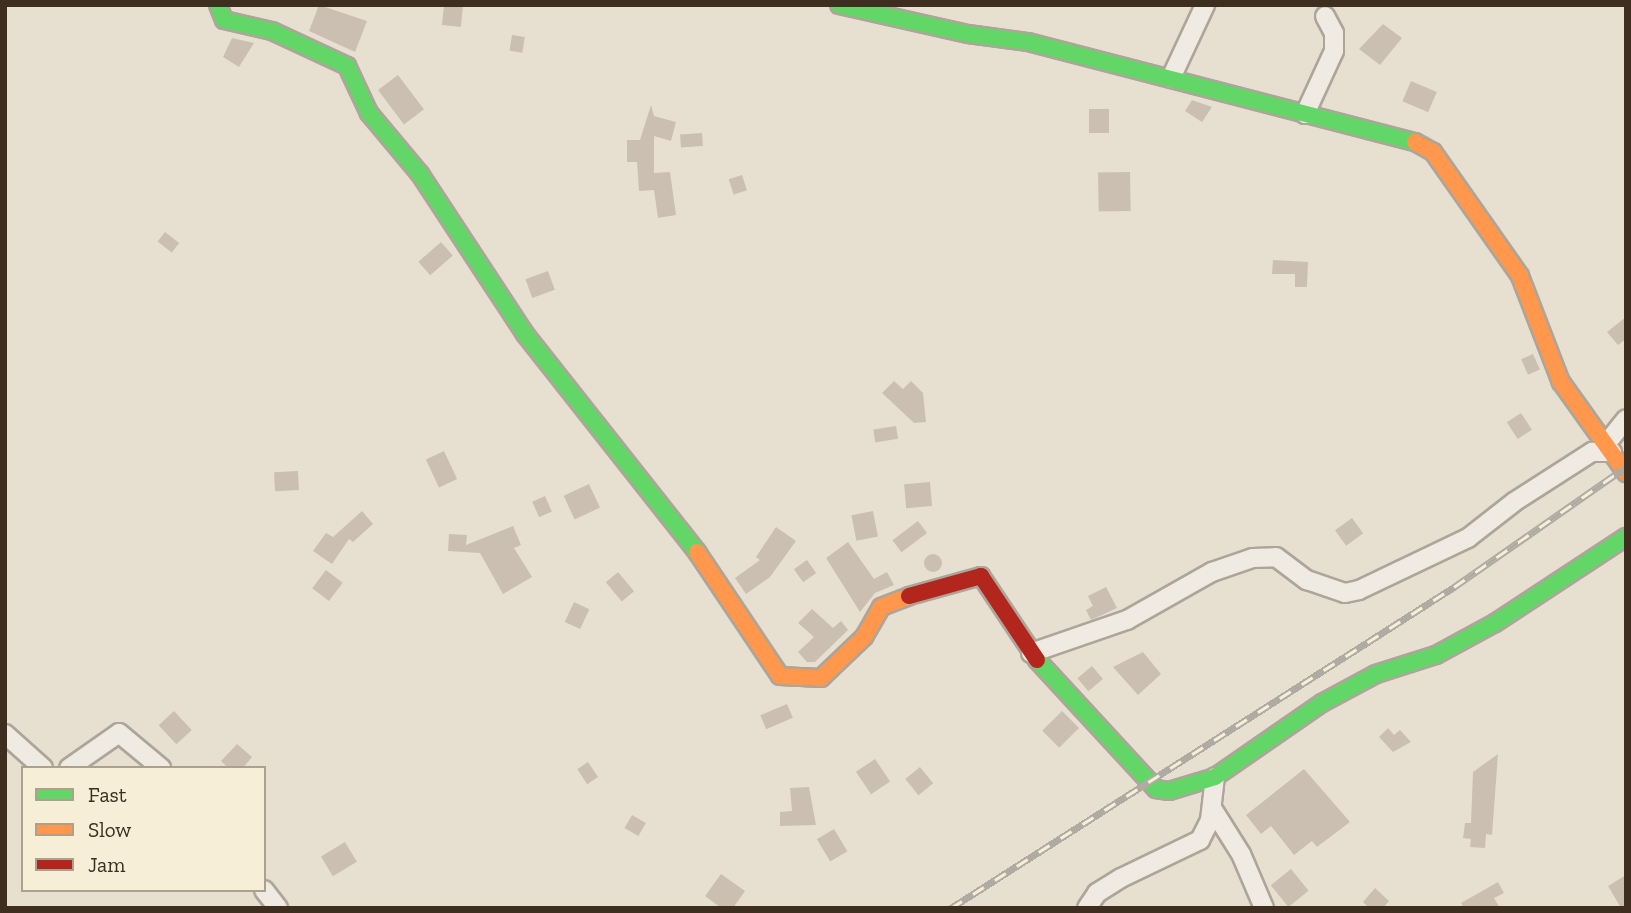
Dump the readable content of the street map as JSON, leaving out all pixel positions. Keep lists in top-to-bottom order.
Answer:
{
  "legend": ["Fast", "Slow", "Jam"]
}
